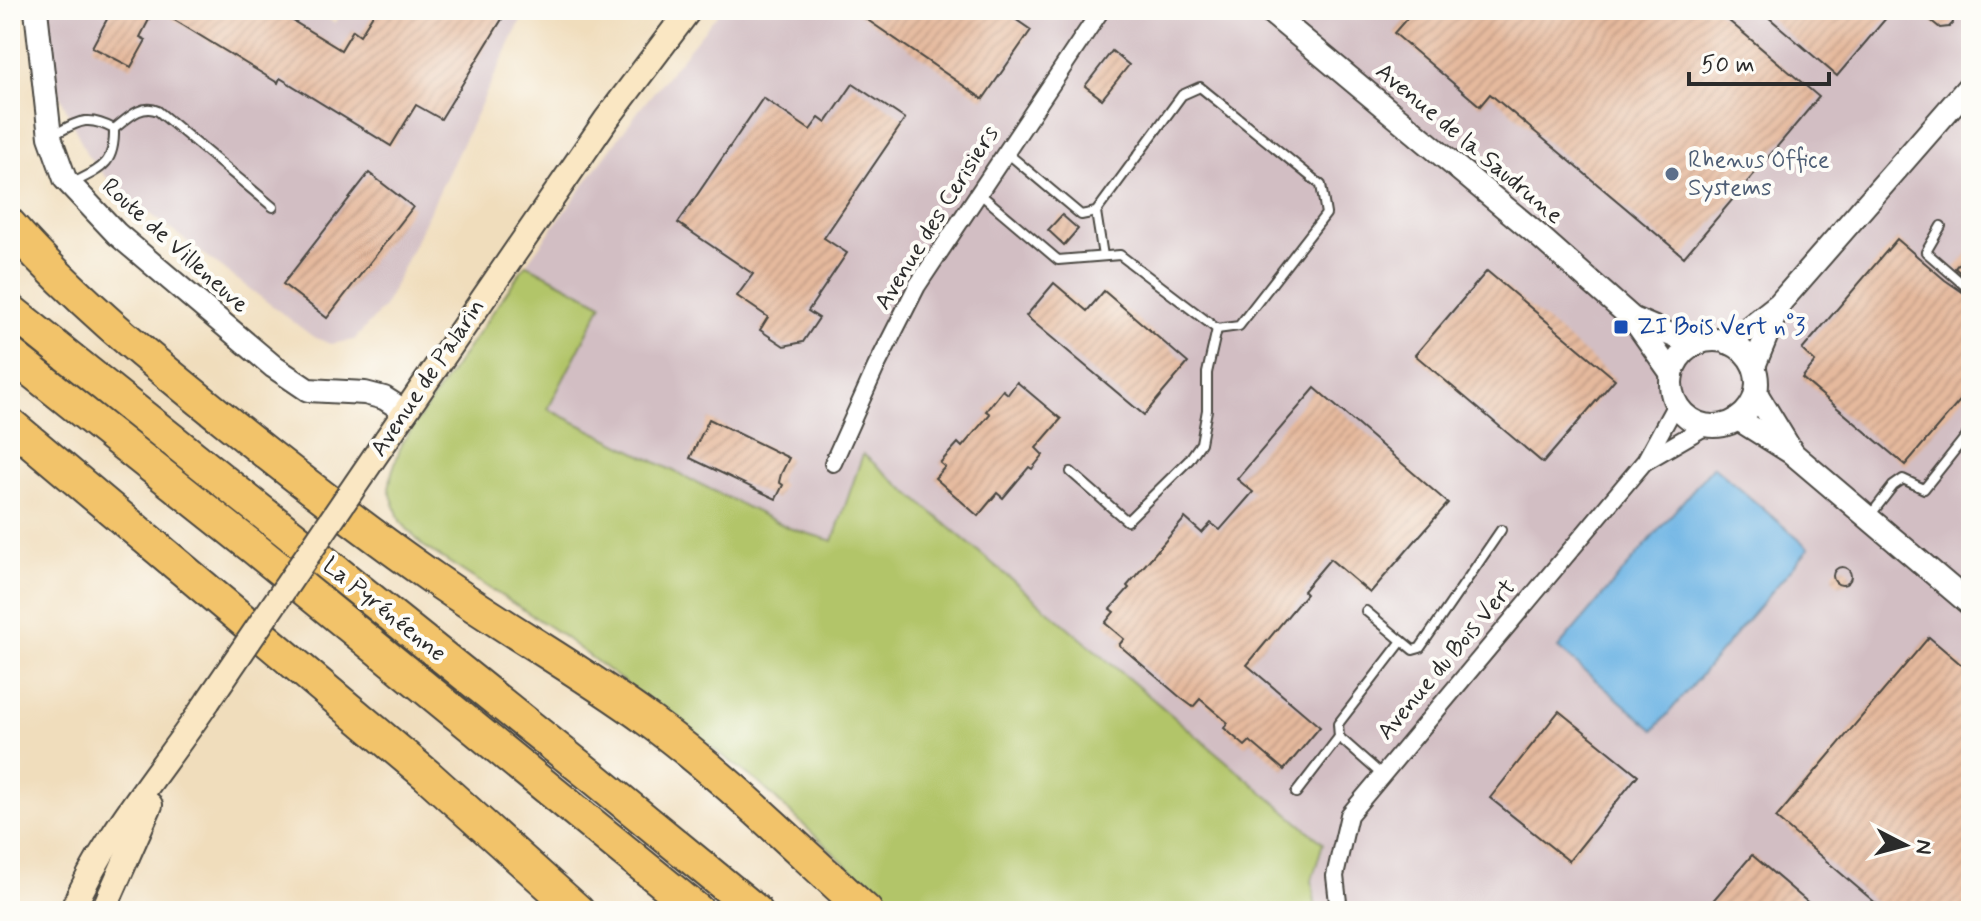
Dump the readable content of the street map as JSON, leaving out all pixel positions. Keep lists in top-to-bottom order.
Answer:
{
  "streets": {
    "highway": ["La Pyrénéenne"],
    "main road": ["Avenue de Palarin"],
    "street": [
      "Avenue de la Saudrune",
      "Avenue des Cerisiers",
      "Route de Villeneuve",
      "Avenue du Bois Vert"
    ]
  },
  "crossings": [
    ["Avenue de la Saudrune", "Avenue du Bois Vert"],
    ["Route de Villeneuve", "Avenue de Palarin"]
  ],
  "places": {
    "other": ["Rhenus Office Systems"],
    "transit": ["ZI Bois Vert n°3"]
  },
  "scale_bar": "50 m",
  "north": "right"
}
